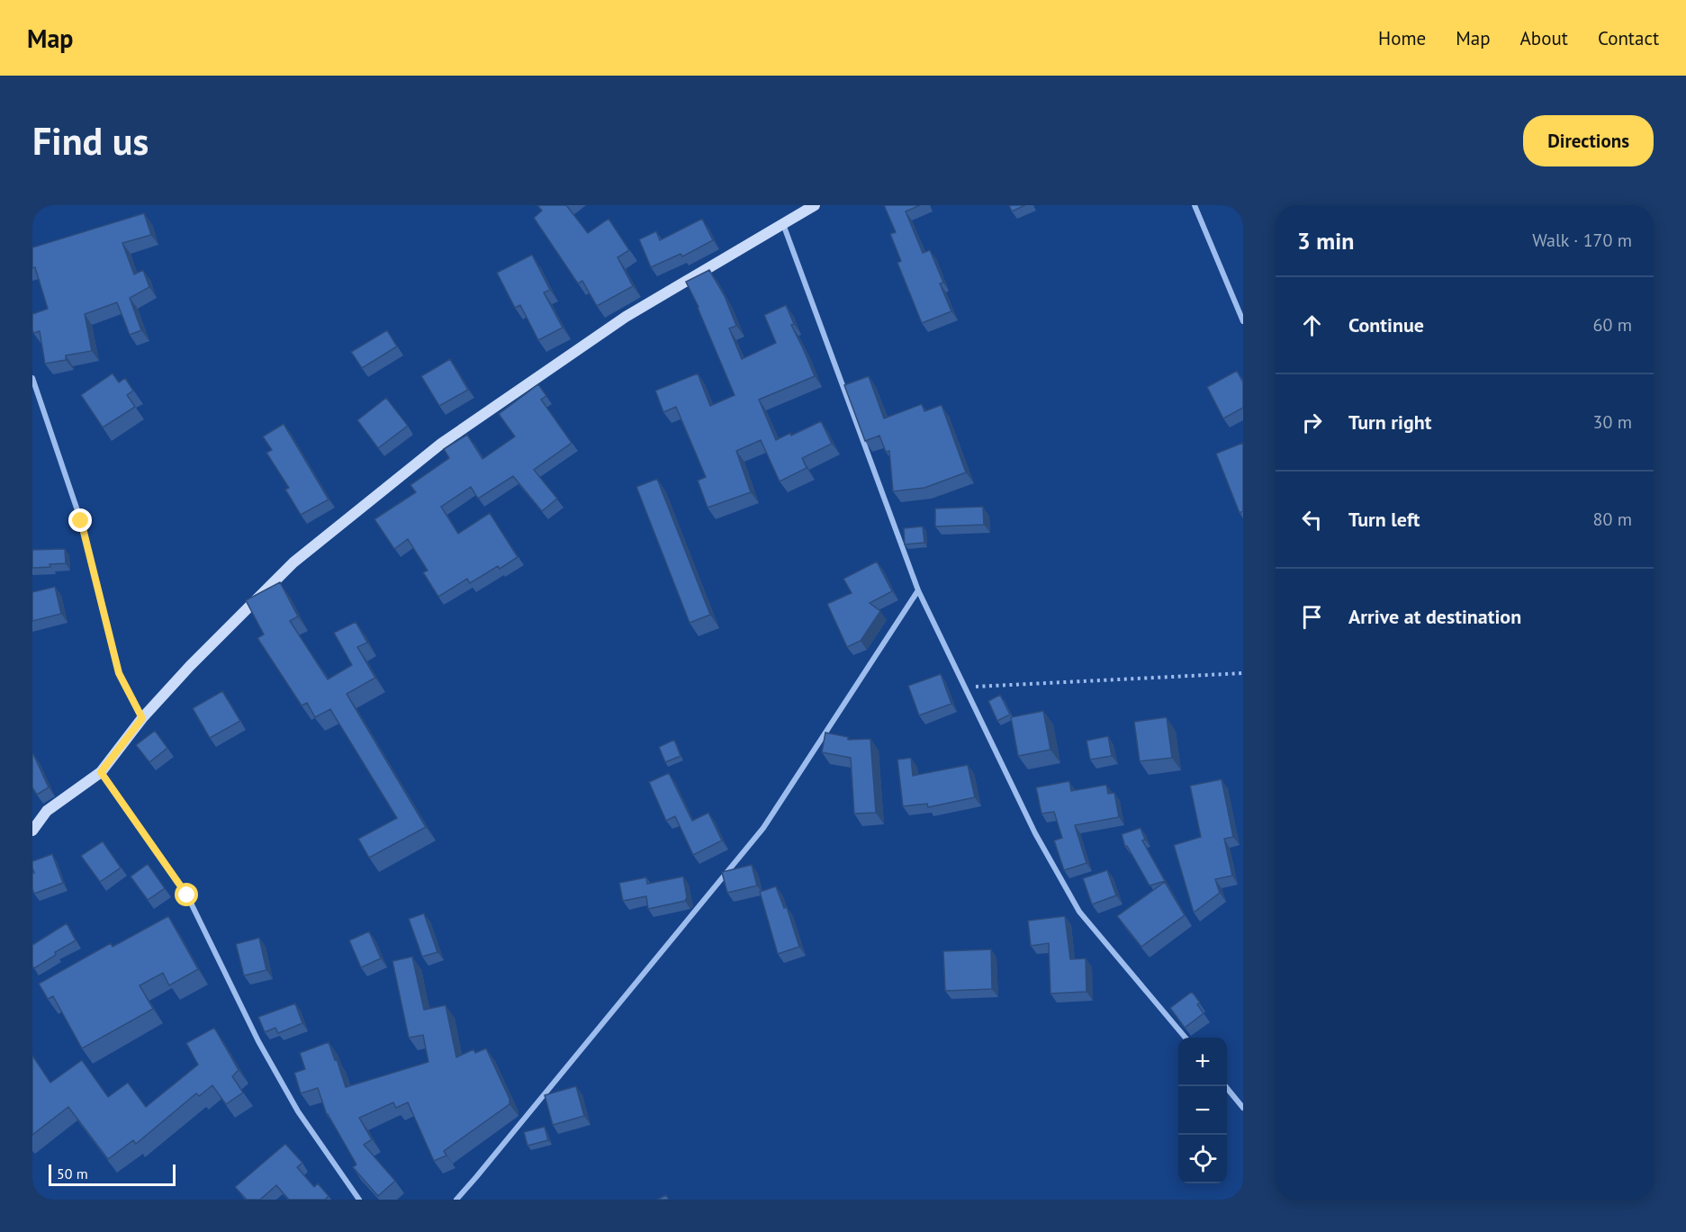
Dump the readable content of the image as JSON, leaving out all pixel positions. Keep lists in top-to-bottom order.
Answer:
{
  "scale_bar": "50 m",
  "page": {
    "header": "Map",
    "nav": [
      "Home",
      "Map",
      "About",
      "Contact"
    ],
    "buttons": "Directions",
    "title": "Find us",
    "heading": ["3 min", "Walk · 170 m"],
    "list": [
      ["Continue", "60 m"],
      ["Turn right", "30 m"],
      ["Turn left", "80 m"],
      "Arrive at destination"
    ],
    "map_buttons": ["+", "−"],
    "scale": "50 m"
  }
}
